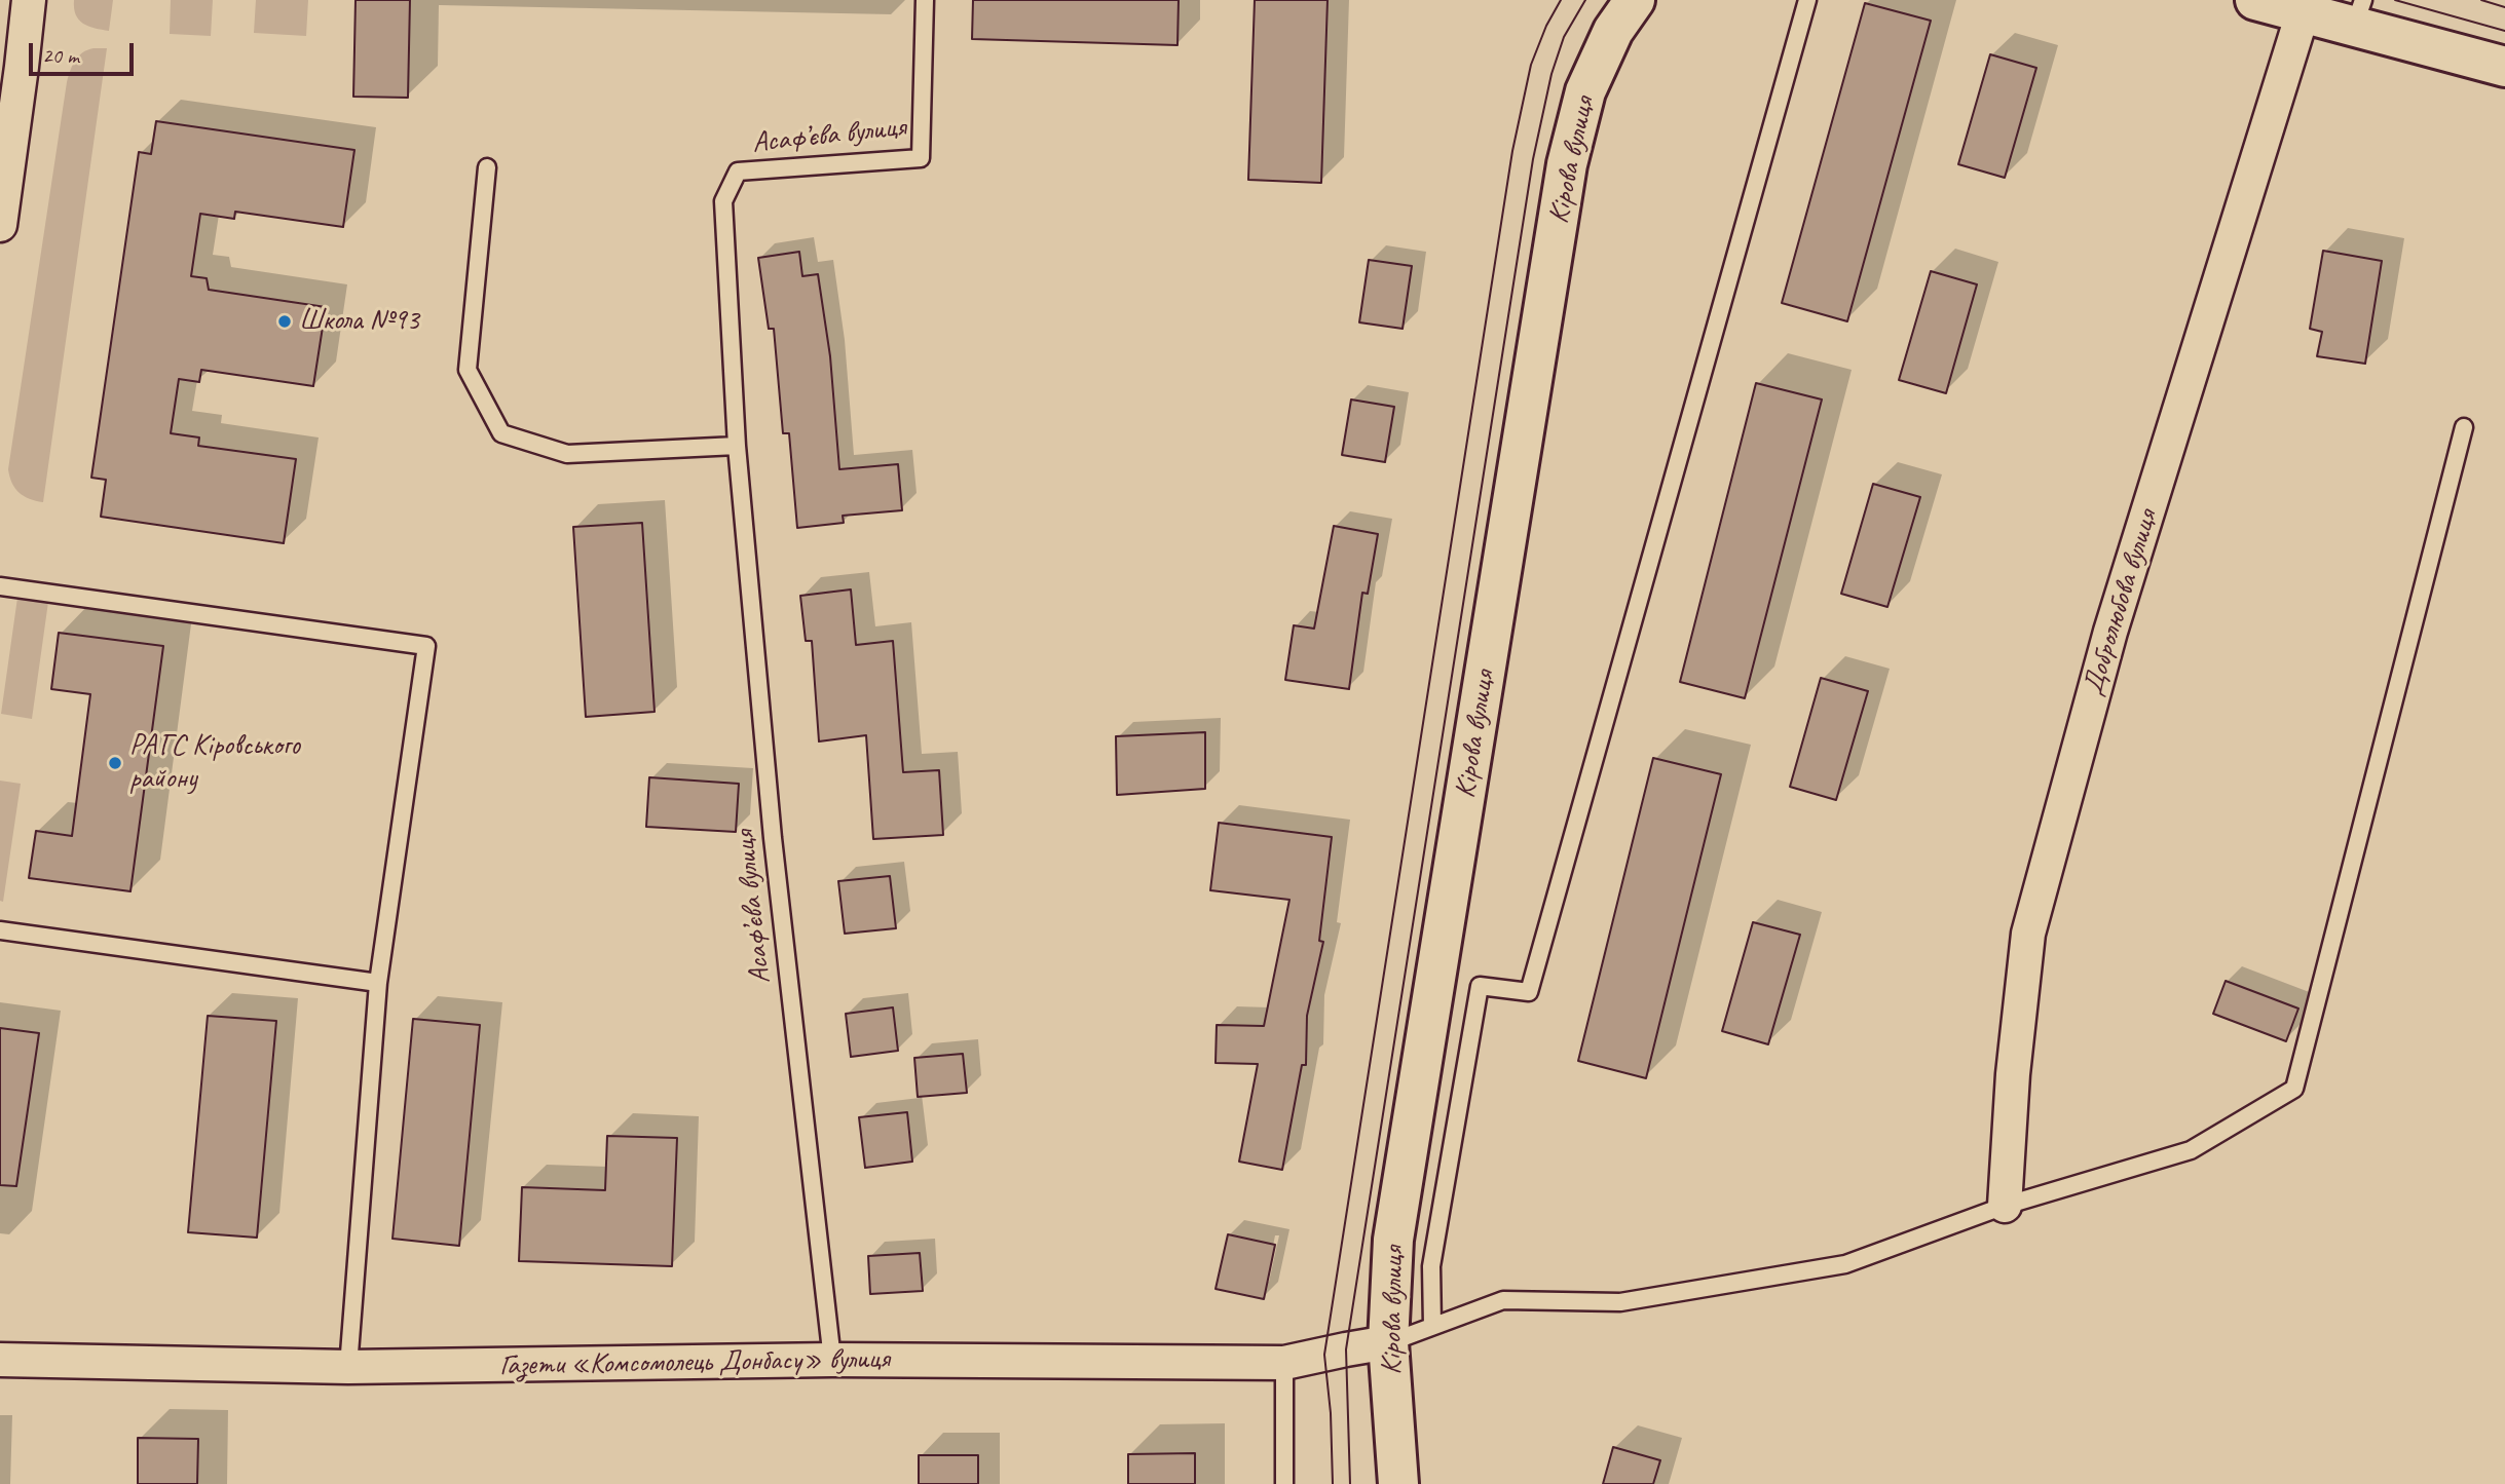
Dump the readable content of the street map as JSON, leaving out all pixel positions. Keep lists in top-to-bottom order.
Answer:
{
  "streets": {
    "main road": ["Кірова вулиця"],
    "street": ["Добролюбова вулиця", "Газети «Комсомолець Донбасу» вулиця"],
    "lane": ["Асаф’єва вулиця"]
  },
  "crossings": [
    ["Асаф’єва вулиця", "Газети «Комсомолець Донбасу» вулиця"],
    ["Кірова вулиця", "Газети «Комсомолець Донбасу» вулиця"]
  ],
  "places": ["Школа №93", "РАГС Кіровського району"],
  "scale_bar": "20 m"
}
